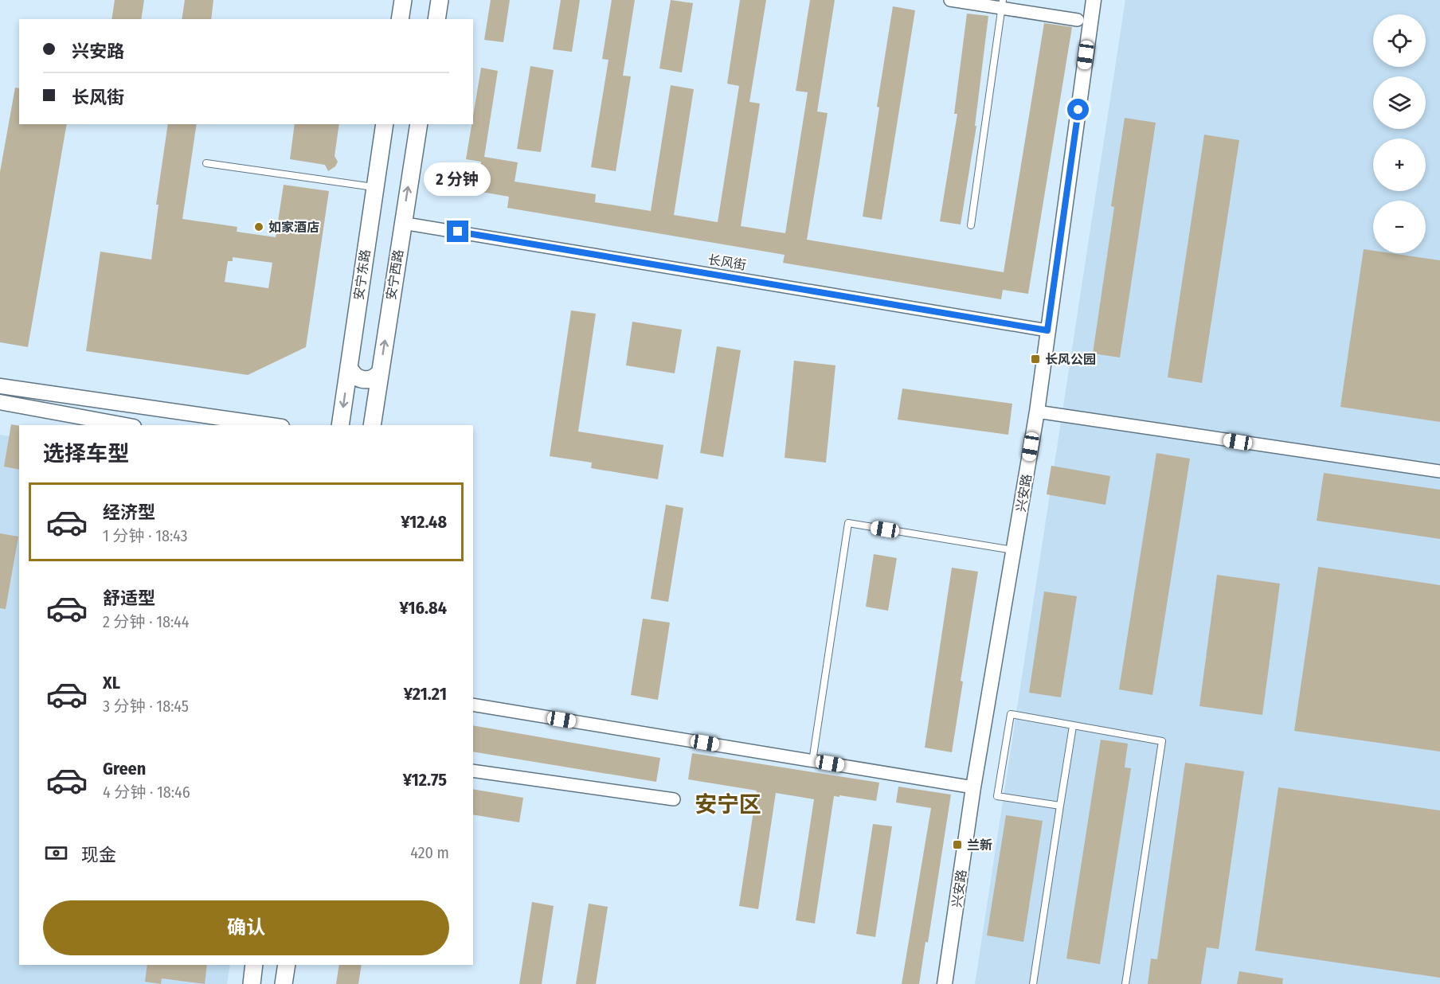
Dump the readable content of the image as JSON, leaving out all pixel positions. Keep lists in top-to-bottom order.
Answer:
{
  "streets": {
    "main road": ["安宁东路", "安宁西路"],
    "street": ["长风街", "兴安路"]
  },
  "crossings": [
    ["长风街", "安宁西路"],
    ["长风街", "兴安路"]
  ],
  "one_way": ["安宁西路"],
  "districts": ["安宁区"],
  "places": {
    "other": ["如家酒店"],
    "transit": ["长风公园", "兰新"]
  },
  "page": {
    "map_buttons": ["+", "−"],
    "banner": ["兴安路", "长风街"],
    "bubble": "2 分钟",
    "heading": "选择车型",
    "list": [
      {
        "name": "经济型",
        "note": "1 分钟 · 18:43",
        "value": "¥12.48"
      },
      {
        "name": "舒适型",
        "note": "2 分钟 · 18:44",
        "value": "¥16.84"
      },
      {
        "name": "XL",
        "note": "3 分钟 · 18:45",
        "value": "¥21.21"
      },
      {
        "name": "Green",
        "note": "4 分钟 · 18:46",
        "value": "¥12.75"
      }
    ],
    "pay": ["现金", "420 m"],
    "buttons": "确认"
  }
}
